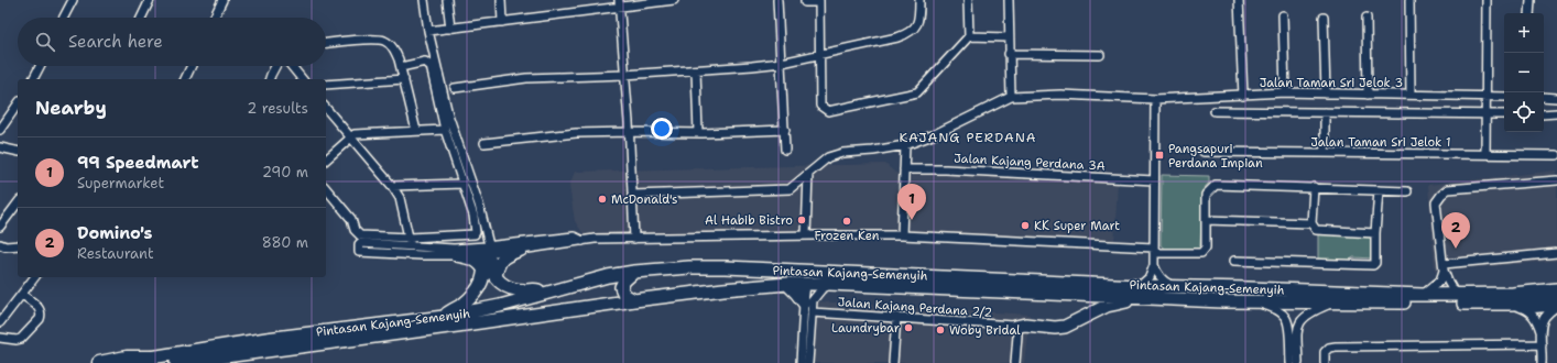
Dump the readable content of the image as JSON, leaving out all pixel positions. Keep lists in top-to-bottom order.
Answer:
{
  "streets": {
    "highway": ["Pintasan Kajang-Semenyih"],
    "street": [
      "Jalan Taman Sri Jelok 3",
      "Jalan Taman Sri Jelok 1",
      "Jalan Kajang Perdana 3A",
      "Jalan Kajang Perdana 2/2"
    ]
  },
  "districts": ["KAJANG PERDANA"],
  "places": {
    "transit": ["Pangsapuri Perdana Impian"],
    "other": [
      "McDonald's",
      "Al Habib Bistro",
      "Frozen Ken",
      "KK Super Mart",
      "Laundrybar",
      "Woby Bridal"
    ]
  },
  "page": {
    "map_buttons": ["+", "−"],
    "search": "Search here",
    "heading": ["Nearby", "2 results"],
    "list": [
      {
        "mark": "1",
        "name": "99 Speedmart",
        "note": "Supermarket",
        "value": "290 m"
      },
      {
        "mark": "2",
        "name": "Domino's",
        "note": "Restaurant",
        "value": "880 m"
      }
    ],
    "pins": ["1", "2"]
  }
}
